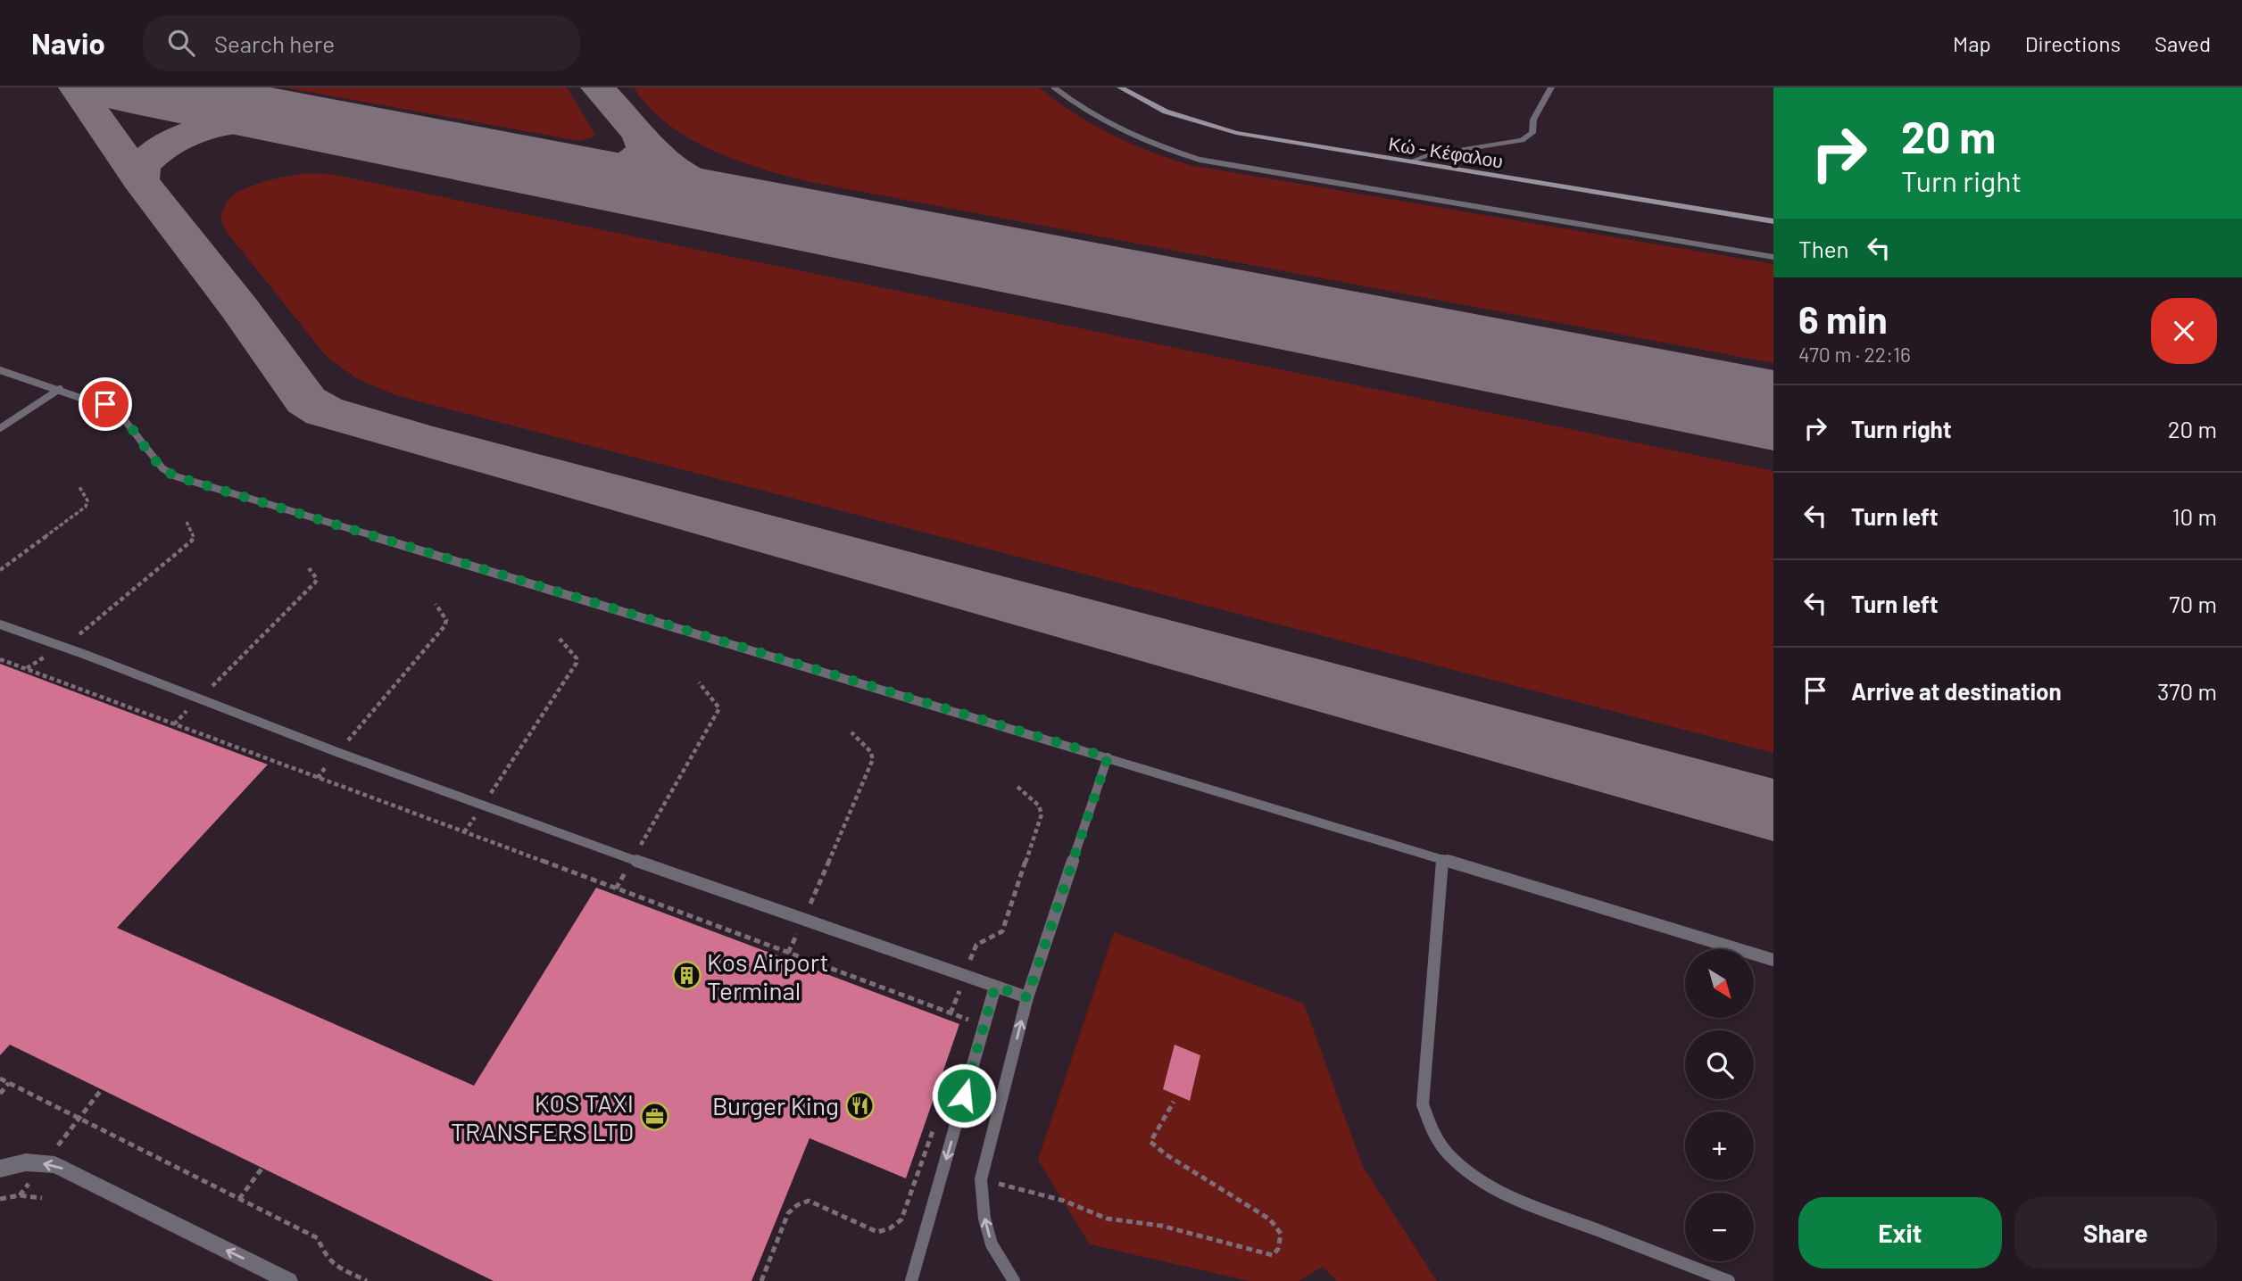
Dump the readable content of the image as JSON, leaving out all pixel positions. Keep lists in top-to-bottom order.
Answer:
{
  "streets": {
    "main road": ["Κώ - Κέφαλου"]
  },
  "places": {
    "building": ["Kos Airport Terminal"],
    "restaurant": ["Burger King"],
    "office": ["KOS TAXI TRANSFERS LTD"]
  },
  "north": "bottom right",
  "page": {
    "header": "Navio",
    "search": "Search here",
    "nav": ["Map", "Directions", "Saved"],
    "turn": ["20 m", "Turn right"],
    "then": "Then",
    "heading": ["6 min", "470 m · 22:16"],
    "list": [
      {
        "name": "Turn right",
        "value": "20 m"
      },
      {
        "name": "Turn left",
        "value": "10 m"
      },
      {
        "name": "Turn left",
        "value": "70 m"
      },
      {
        "name": "Arrive at destination",
        "value": "370 m"
      }
    ],
    "map_buttons": ["+", "−"],
    "buttons": ["Exit", "Share"]
  }
}
